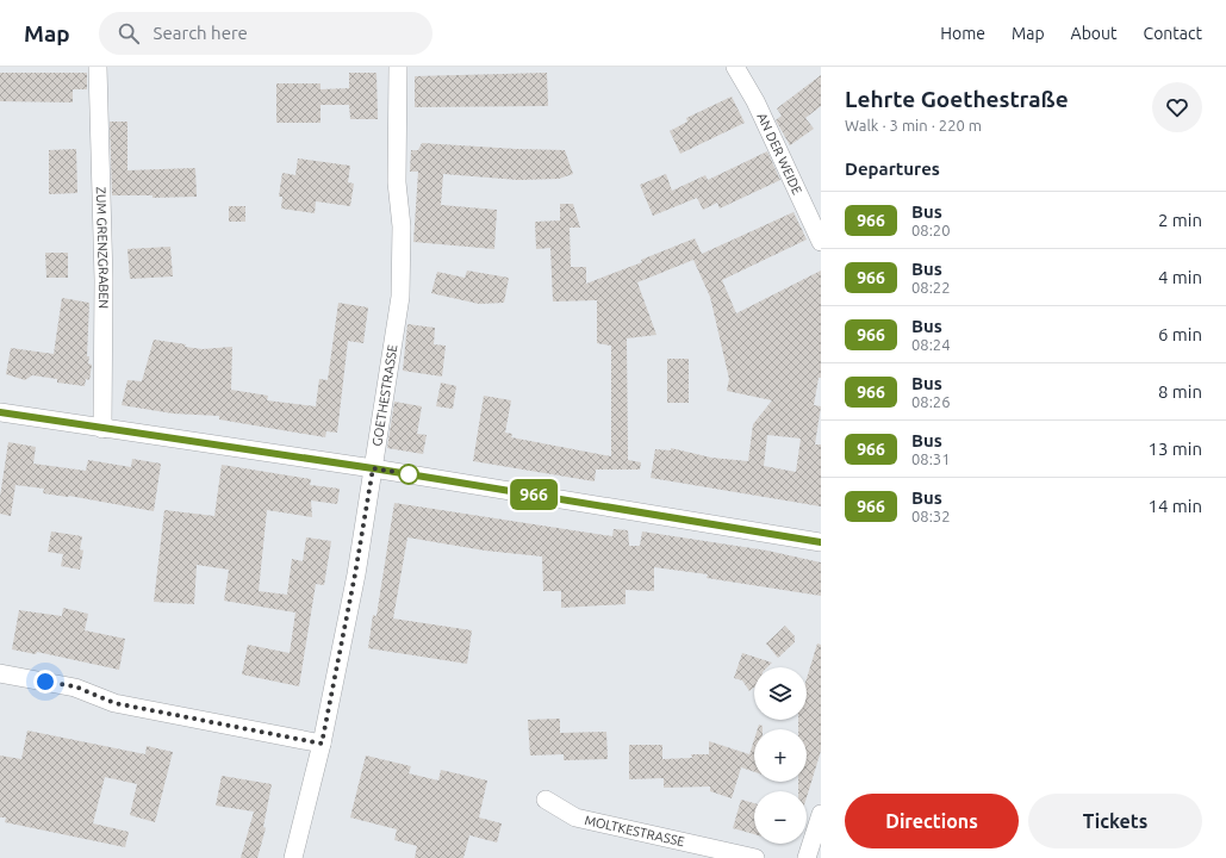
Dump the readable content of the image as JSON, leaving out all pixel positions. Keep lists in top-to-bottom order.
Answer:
{
  "streets": {
    "street": [
      "AN DER WEIDE",
      "ZUM GRENZGRABEN",
      "GOETHESTRASSE",
      "MOLTKESTRASSE"
    ]
  },
  "lines": ["bus line 966"],
  "page": {
    "header": "Map",
    "search": "Search here",
    "nav": [
      "Home",
      "Map",
      "About",
      "Contact"
    ],
    "on_map": "966",
    "heading": [
      ["Lehrte Goethestraße", "Walk · 3 min · 220 m"],
      "Departures"
    ],
    "list": [
      {
        "mark": "966",
        "name": "Bus",
        "note": "08:20",
        "value": "2 min"
      },
      {
        "mark": "966",
        "name": "Bus",
        "note": "08:22",
        "value": "4 min"
      },
      {
        "mark": "966",
        "name": "Bus",
        "note": "08:24",
        "value": "6 min"
      },
      {
        "mark": "966",
        "name": "Bus",
        "note": "08:26",
        "value": "8 min"
      },
      {
        "mark": "966",
        "name": "Bus",
        "note": "08:31",
        "value": "13 min"
      },
      {
        "mark": "966",
        "name": "Bus",
        "note": "08:32",
        "value": "14 min"
      }
    ],
    "map_buttons": ["+", "−"],
    "buttons": ["Directions", "Tickets"]
  }
}
